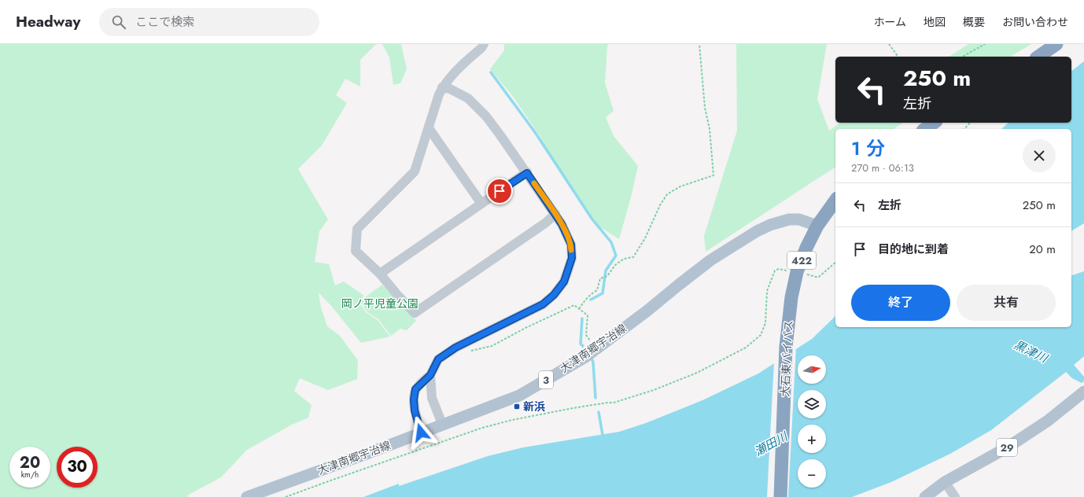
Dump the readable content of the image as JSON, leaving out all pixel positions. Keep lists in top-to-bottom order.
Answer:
{
  "streets": {
    "highway": ["422", "大石東バイパス"],
    "main road": ["大津南郷宇治線", "3", "29"]
  },
  "crossings": [
    ["422", "大津南郷宇治線"],
    ["422", "大石東バイパス"],
    ["大津南郷宇治線", "大石東バイパス"]
  ],
  "water": ["黒津川", "瀬田川"],
  "parks": ["岡ノ平児童公園"],
  "places": {
    "transit": ["新浜"]
  },
  "north": "right",
  "page": {
    "header": "Headway",
    "search": "ここで検索",
    "nav": [
      "ホーム",
      "地図",
      "概要",
      "お問い合わせ"
    ],
    "turn": ["250 m", "左折"],
    "heading": ["1 分", "270 m · 06:13"],
    "list": [
      {
        "name": "左折",
        "value": "250 m"
      },
      {
        "name": "目的地に到着",
        "value": "20 m"
      }
    ],
    "buttons": ["終了", "共有"],
    "map_buttons": ["+", "−"],
    "speed": "20 km/h",
    "limit": "30"
  }
}
